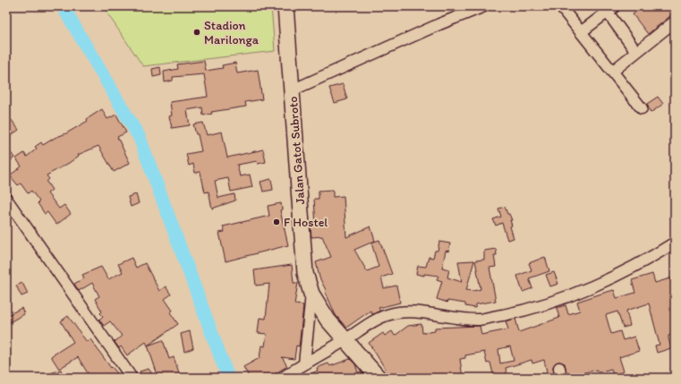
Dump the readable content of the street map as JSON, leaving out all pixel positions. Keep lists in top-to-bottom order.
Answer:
{
  "streets": {
    "highway": ["Jalan Gatot Subroto"]
  },
  "places": ["Stadion Marilonga", "F Hostel"]
}
